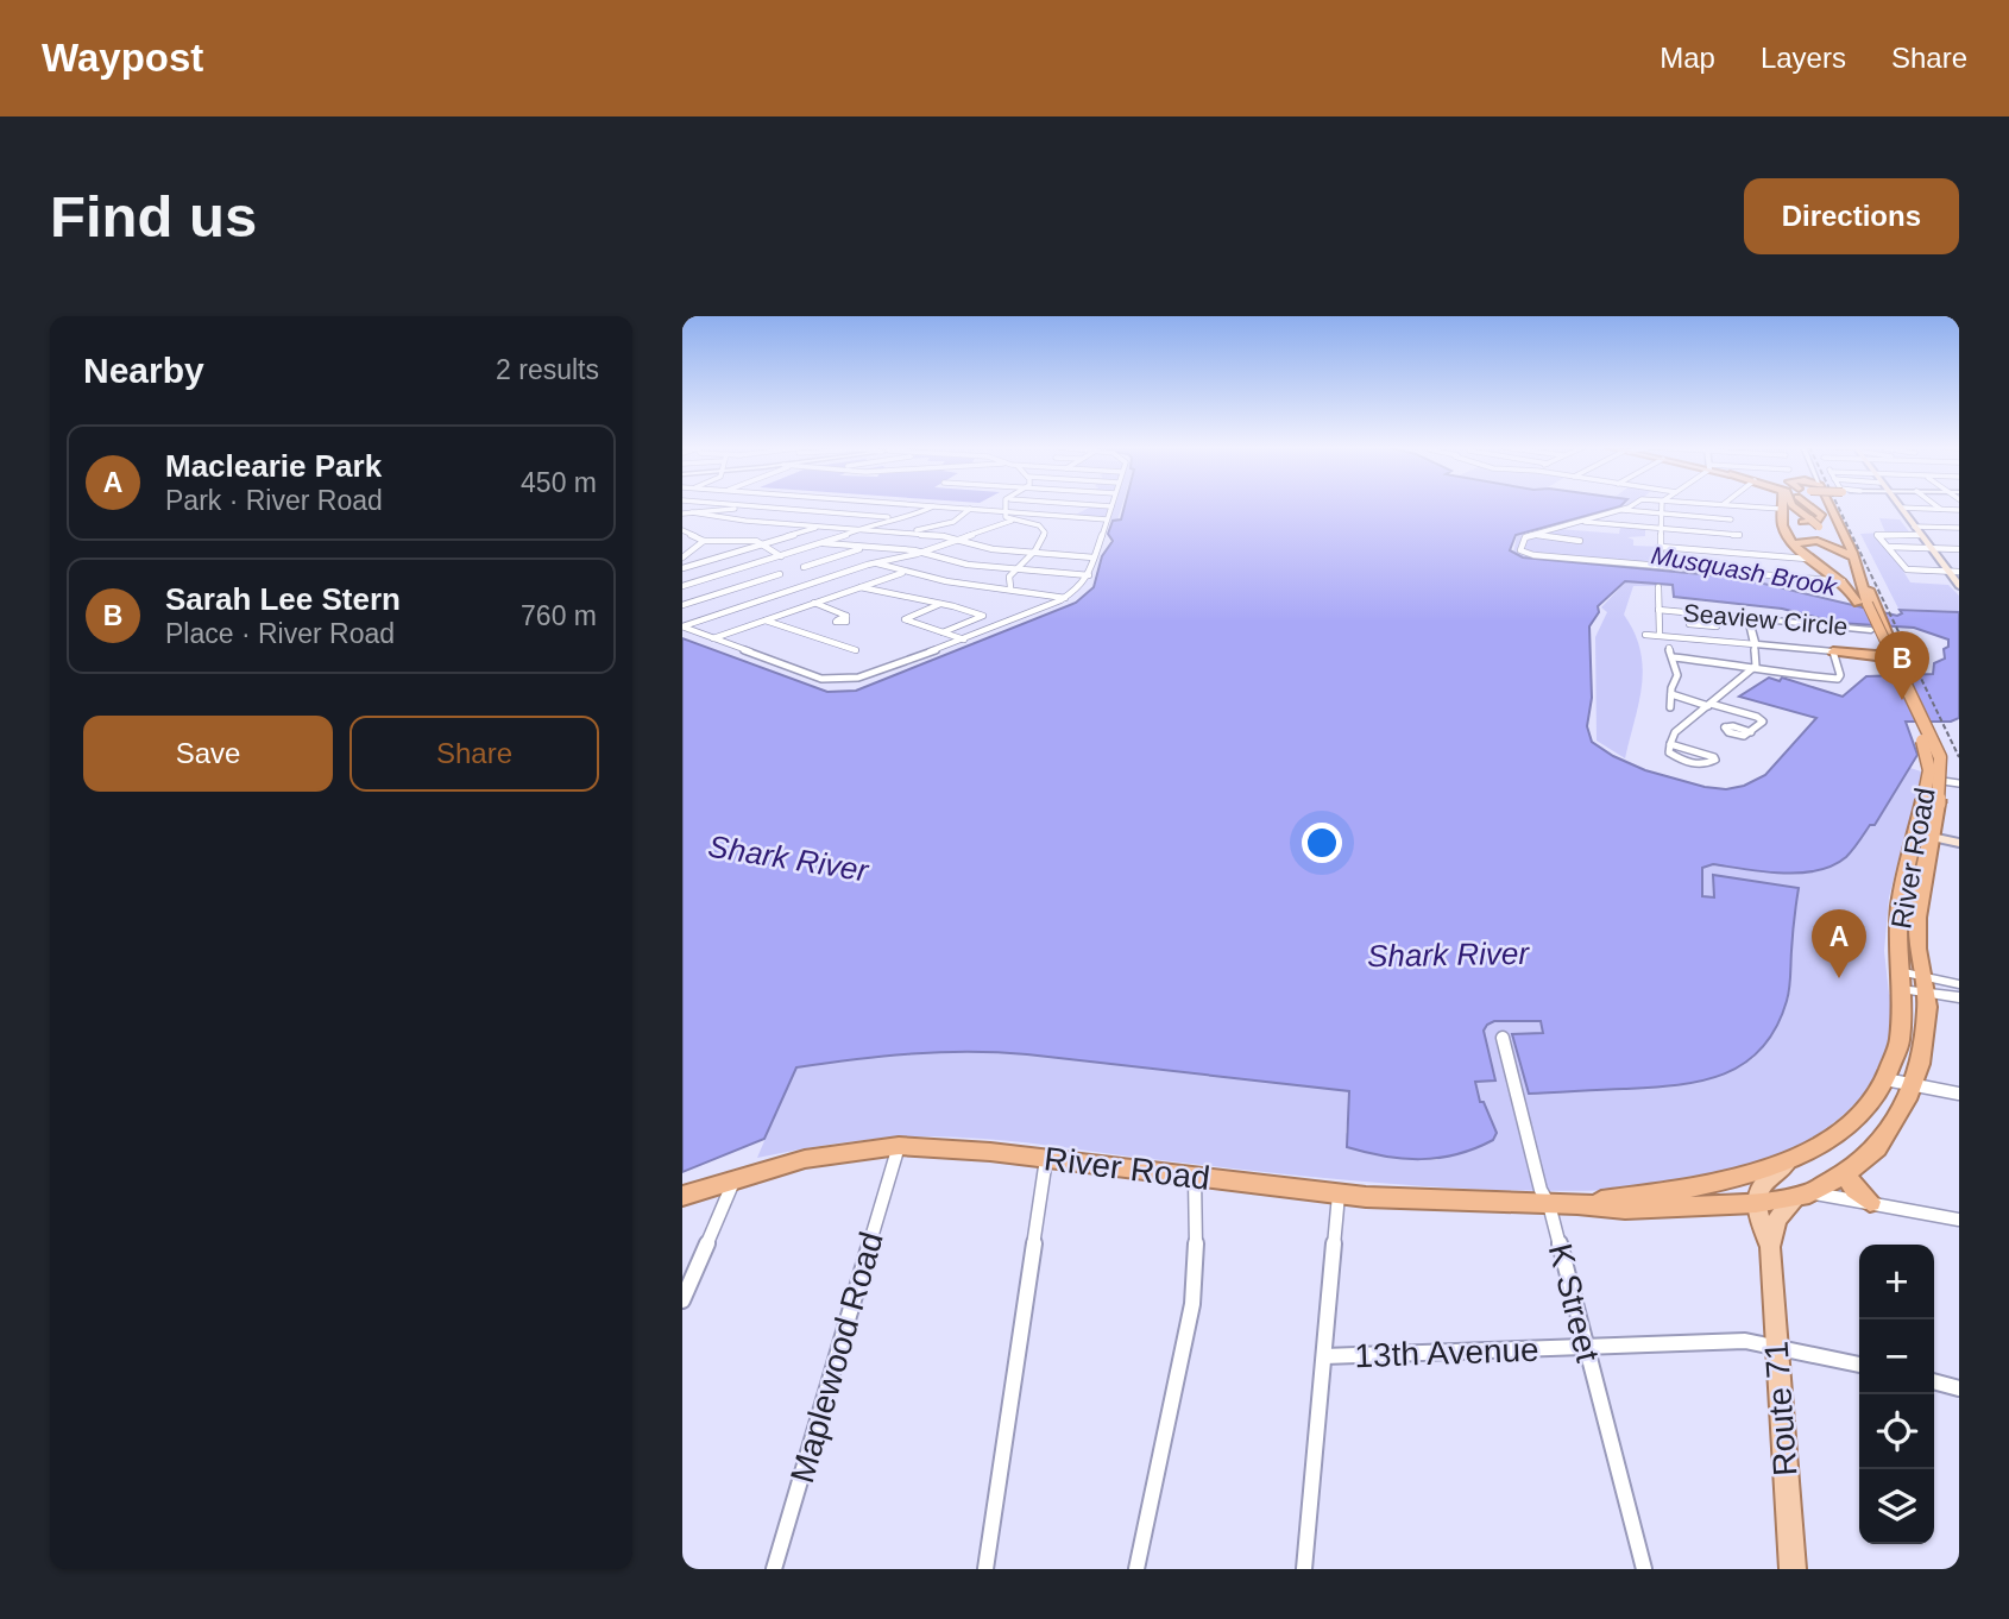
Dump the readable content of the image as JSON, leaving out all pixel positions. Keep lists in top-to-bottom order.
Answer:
{
  "streets": {
    "highway": ["River Road"],
    "main road": ["Route 71"],
    "street": [
      "Seaview Circle",
      "K Street",
      "13th Avenue",
      "Maplewood Road"
    ]
  },
  "crossings": [
    ["Seaview Circle", "River Road"],
    ["River Road", "K Street"],
    ["River Road", "Maplewood Road"],
    ["K Street", "13th Avenue"],
    ["13th Avenue", "Route 71"]
  ],
  "water": ["Musquash Brook", "Shark River"],
  "page": {
    "header": "Waypost",
    "nav": ["Map", "Layers", "Share"],
    "buttons": [
      "Directions",
      ["Save", "Share"]
    ],
    "title": "Find us",
    "heading": ["Nearby", "2 results"],
    "list": [
      {
        "mark": "A",
        "name": "Maclearie Park",
        "note": "Park · River Road",
        "value": "450 m"
      },
      {
        "mark": "B",
        "name": "Sarah Lee Stern",
        "note": "Place · River Road",
        "value": "760 m"
      }
    ],
    "pins": ["B", "A"],
    "map_buttons": ["+", "−"]
  }
}
